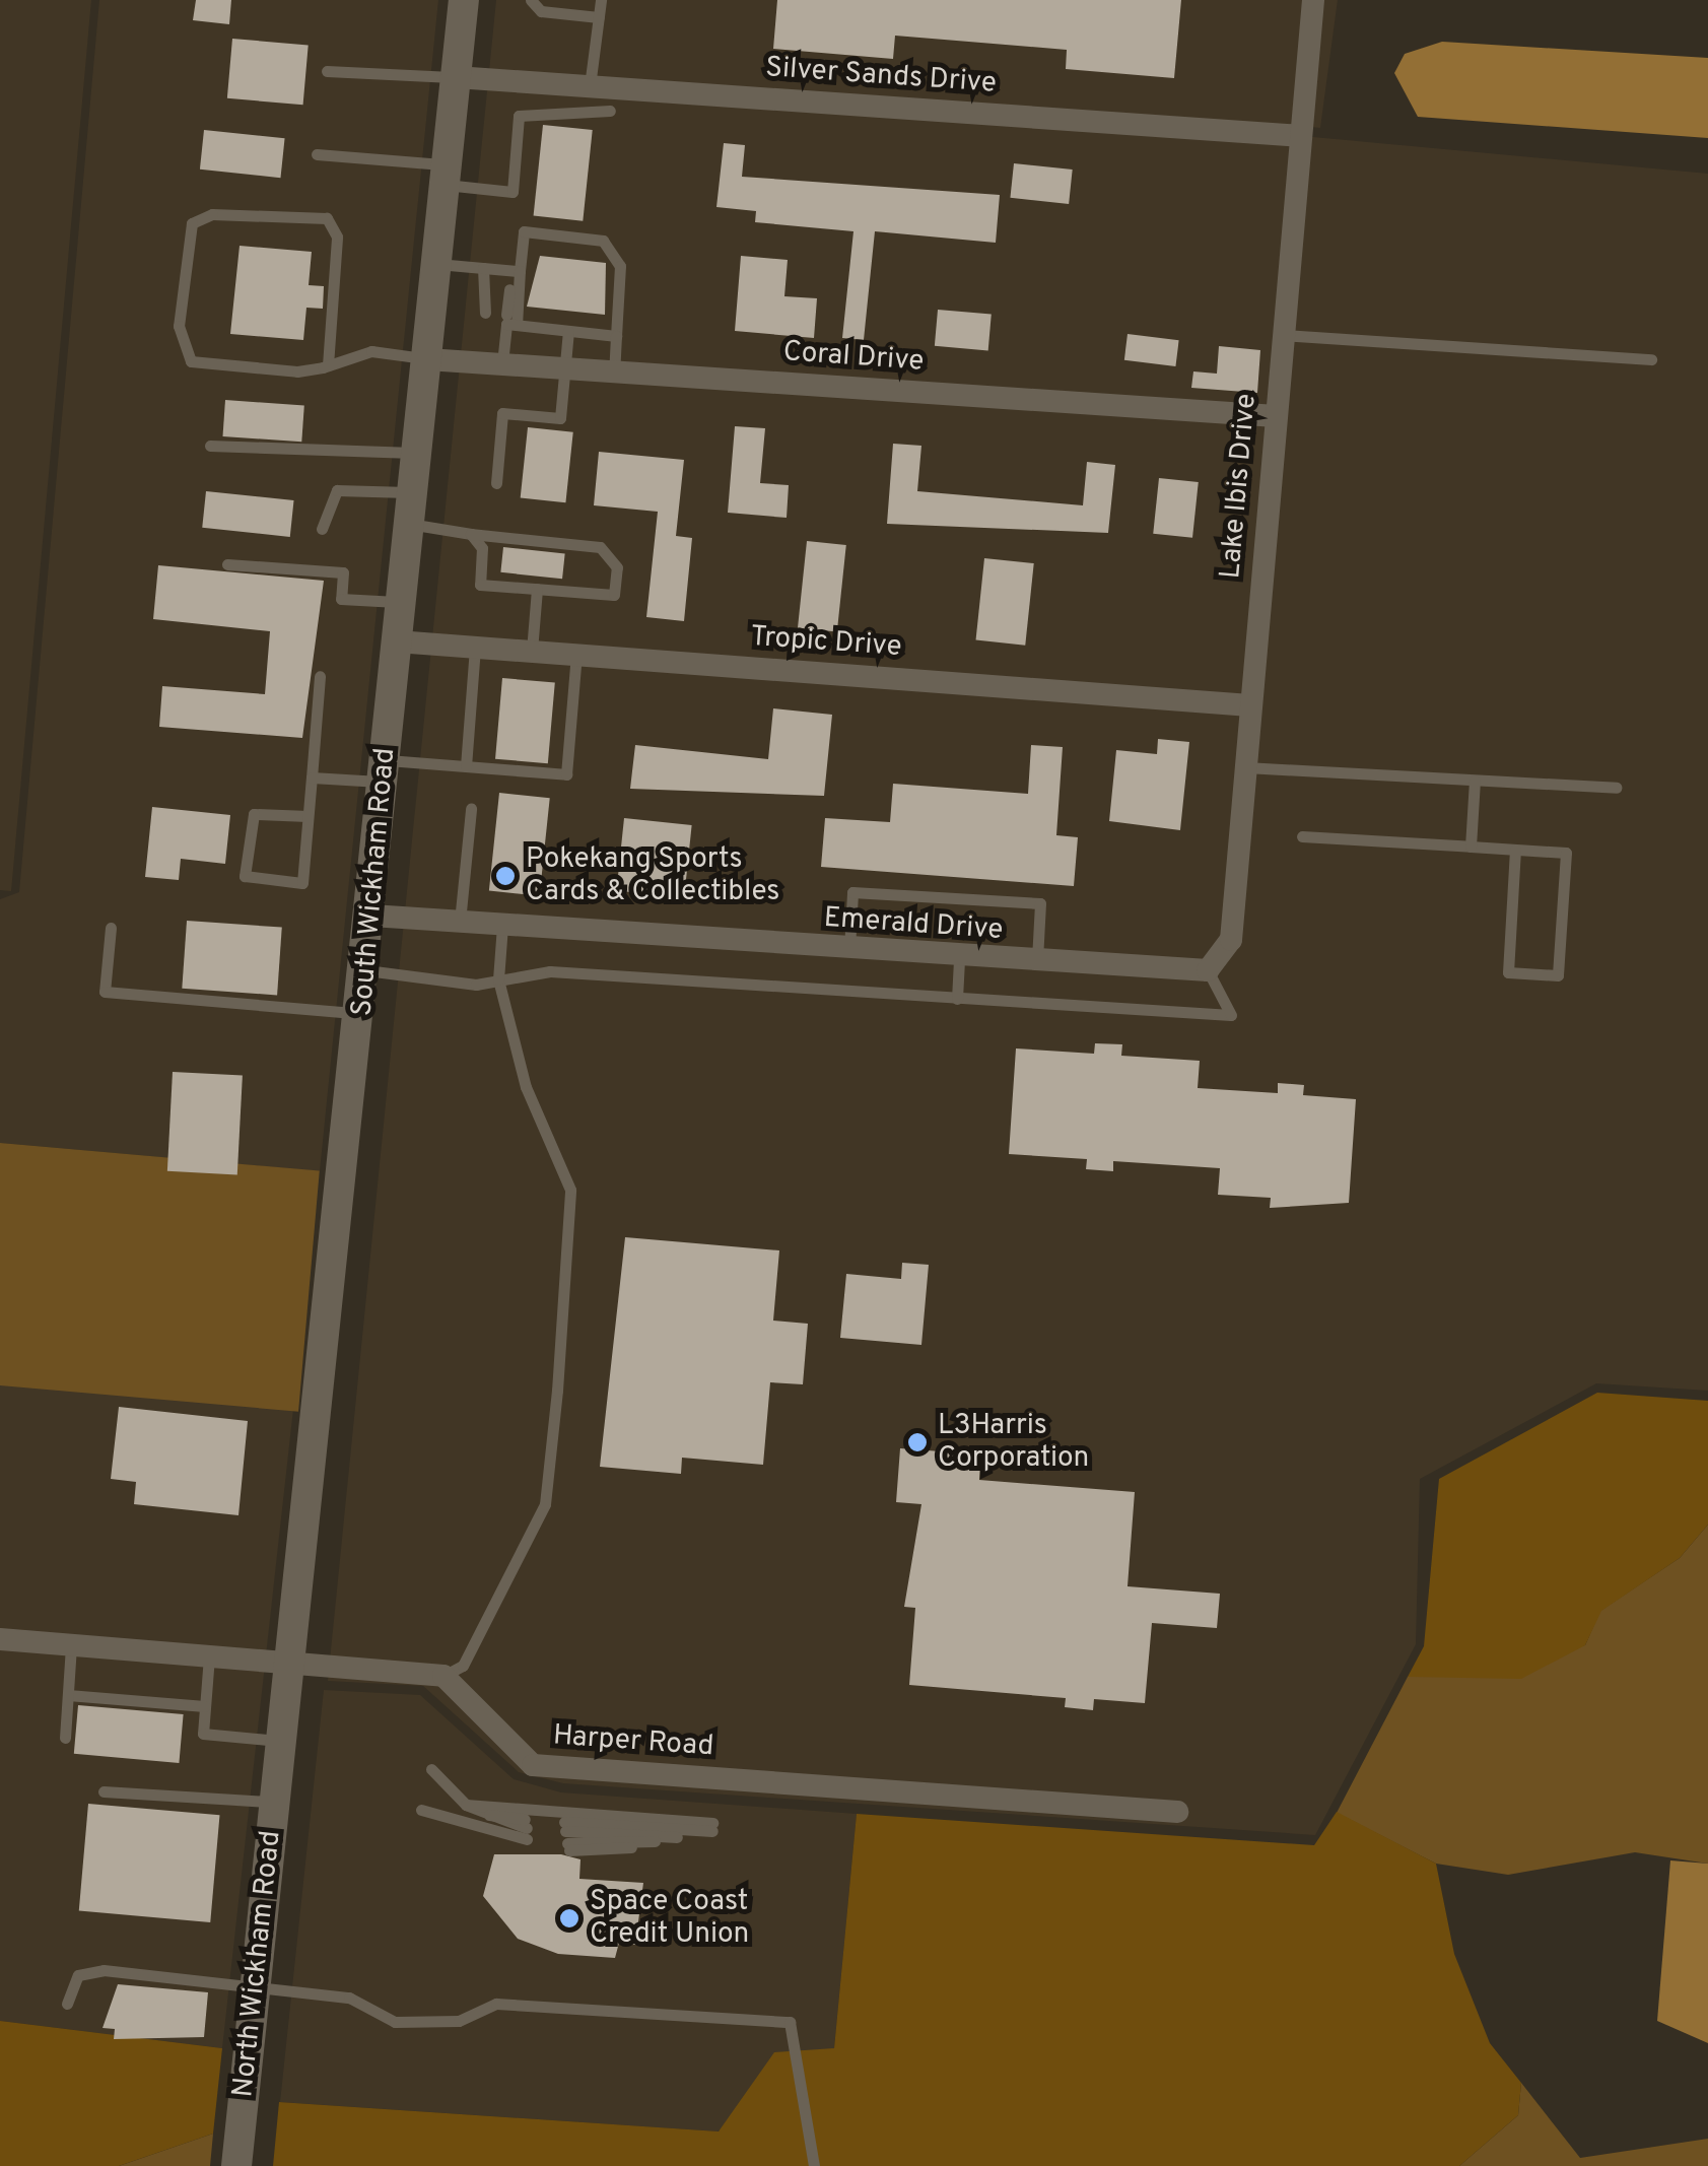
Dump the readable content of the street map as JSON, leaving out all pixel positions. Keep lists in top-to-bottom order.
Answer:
{
  "streets": {
    "main road": ["South Wickham Road", "North Wickham Road"],
    "street": [
      "Silver Sands Drive",
      "Coral Drive",
      "Lake Ibis Drive",
      "Tropic Drive",
      "Emerald Drive",
      "Harper Road"
    ]
  },
  "crossings": [
    ["Silver Sands Drive", "Lake Ibis Drive"],
    ["Silver Sands Drive", "South Wickham Road"],
    ["Coral Drive", "Lake Ibis Drive"],
    ["Coral Drive", "South Wickham Road"],
    ["Lake Ibis Drive", "Tropic Drive"],
    ["Lake Ibis Drive", "Emerald Drive"],
    ["Tropic Drive", "South Wickham Road"],
    ["South Wickham Road", "Emerald Drive"],
    ["South Wickham Road", "North Wickham Road"]
  ],
  "places": ["Pokekang Sports Cards & Collectibles", "L3Harris Corporation", "Space Coast Credit Union"]
}
